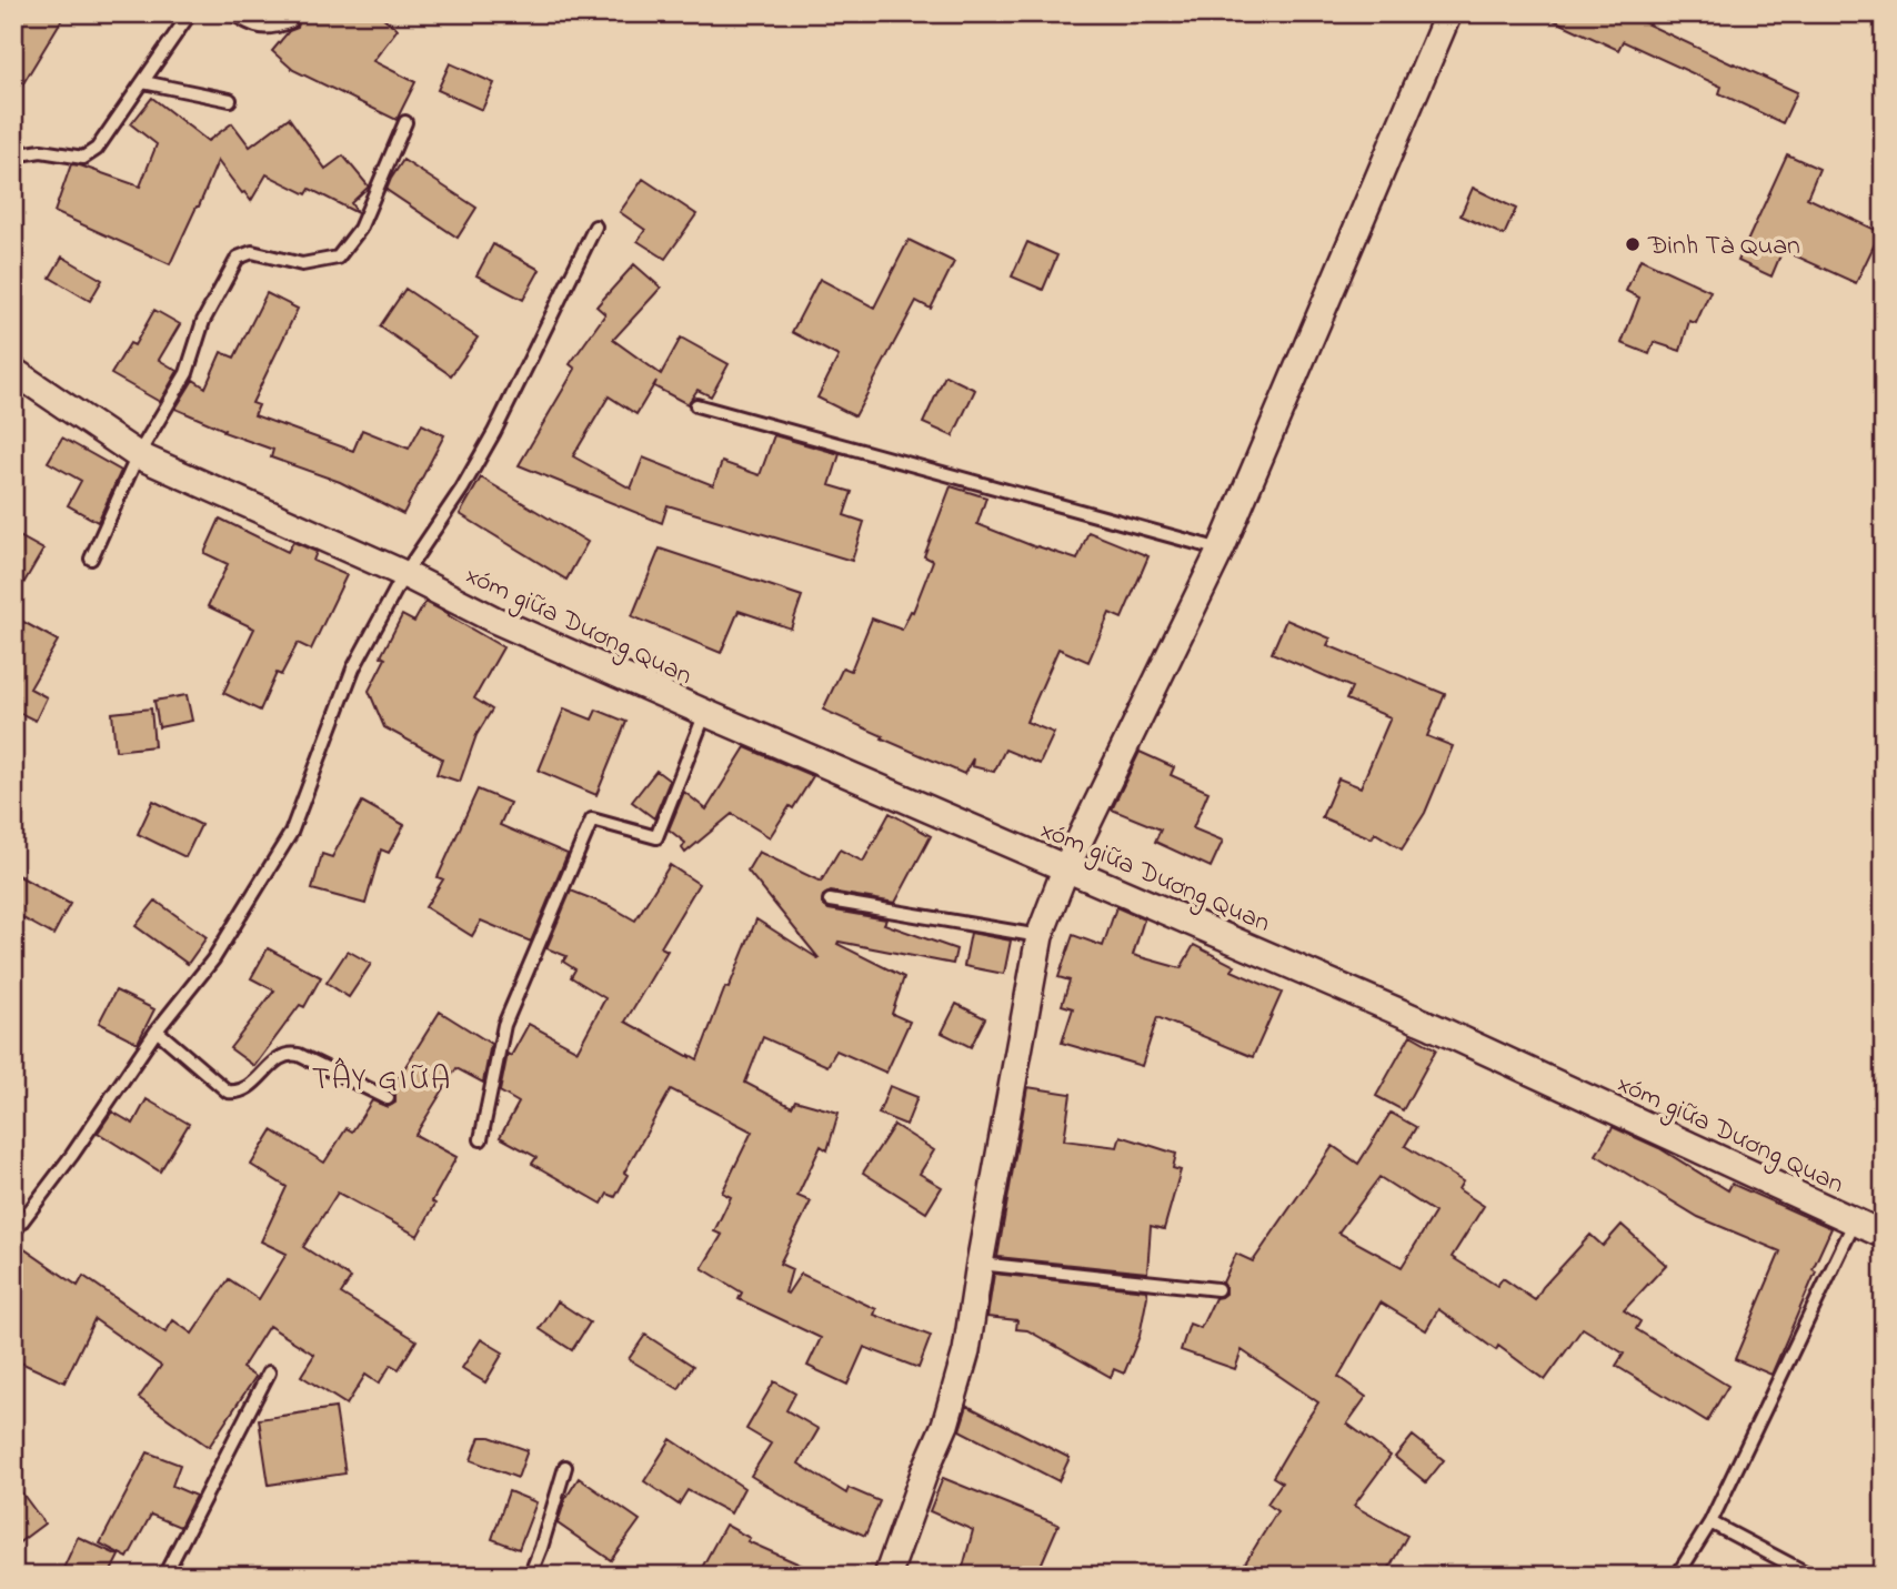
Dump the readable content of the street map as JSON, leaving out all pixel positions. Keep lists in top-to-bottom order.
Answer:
{
  "streets": {
    "street": ["xóm giữa Dương Quan"]
  },
  "districts": ["TÂY GIỮA"],
  "places": ["Đinh Tà Quan"]
}
